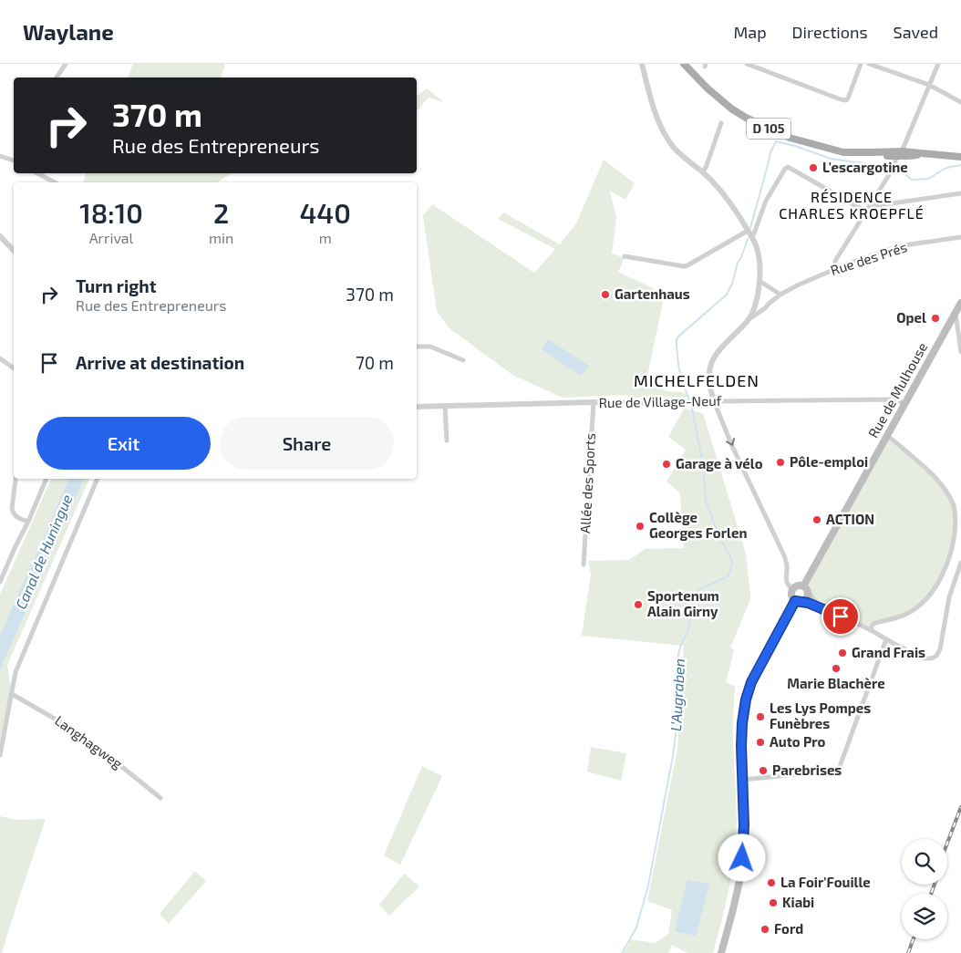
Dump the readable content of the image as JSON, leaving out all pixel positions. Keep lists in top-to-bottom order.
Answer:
{
  "streets": {
    "main road": ["D 105", "Rue de Mulhouse"],
    "street": [
      "Rue des Prés",
      "Rue de Village-Neuf",
      "Allée des Sports",
      "Langhagweg"
    ]
  },
  "crossings": [
    ["Rue de Mulhouse", "Rue de Village-Neuf"],
    ["Rue de Village-Neuf", "Allée des Sports"]
  ],
  "districts": ["RÉSIDENCE CHARLES KROEPFLÉ", "MICHELFELDEN"],
  "water": ["Canal de Huningue", "L'Augraben"],
  "places": [
    "L'escargotine",
    "Gartenhaus",
    "Opel",
    "Pôle-emploi",
    "Garage à vélo",
    "ACTION",
    "Collège Georges Forlen",
    "Sportenum Alain Girny",
    "Grand Frais",
    "Marie Blachère",
    "Les Lys Pompes Funèbres",
    "Auto Pro",
    "Parebrises",
    "La Foir'Fouille",
    "Kiabi",
    "Ford"
  ],
  "page": {
    "header": "Waylane",
    "nav": ["Map", "Directions", "Saved"],
    "turn": ["370 m", "Rue des Entrepreneurs"],
    "eta": [
      "18:10",
      "Arrival",
      "2",
      "min",
      "440",
      "m"
    ],
    "list": [
      {
        "name": "Turn right",
        "note": "Rue des Entrepreneurs",
        "value": "370 m"
      },
      {
        "name": "Arrive at destination",
        "value": "70 m"
      }
    ],
    "buttons": ["Exit", "Share"]
  }
}
